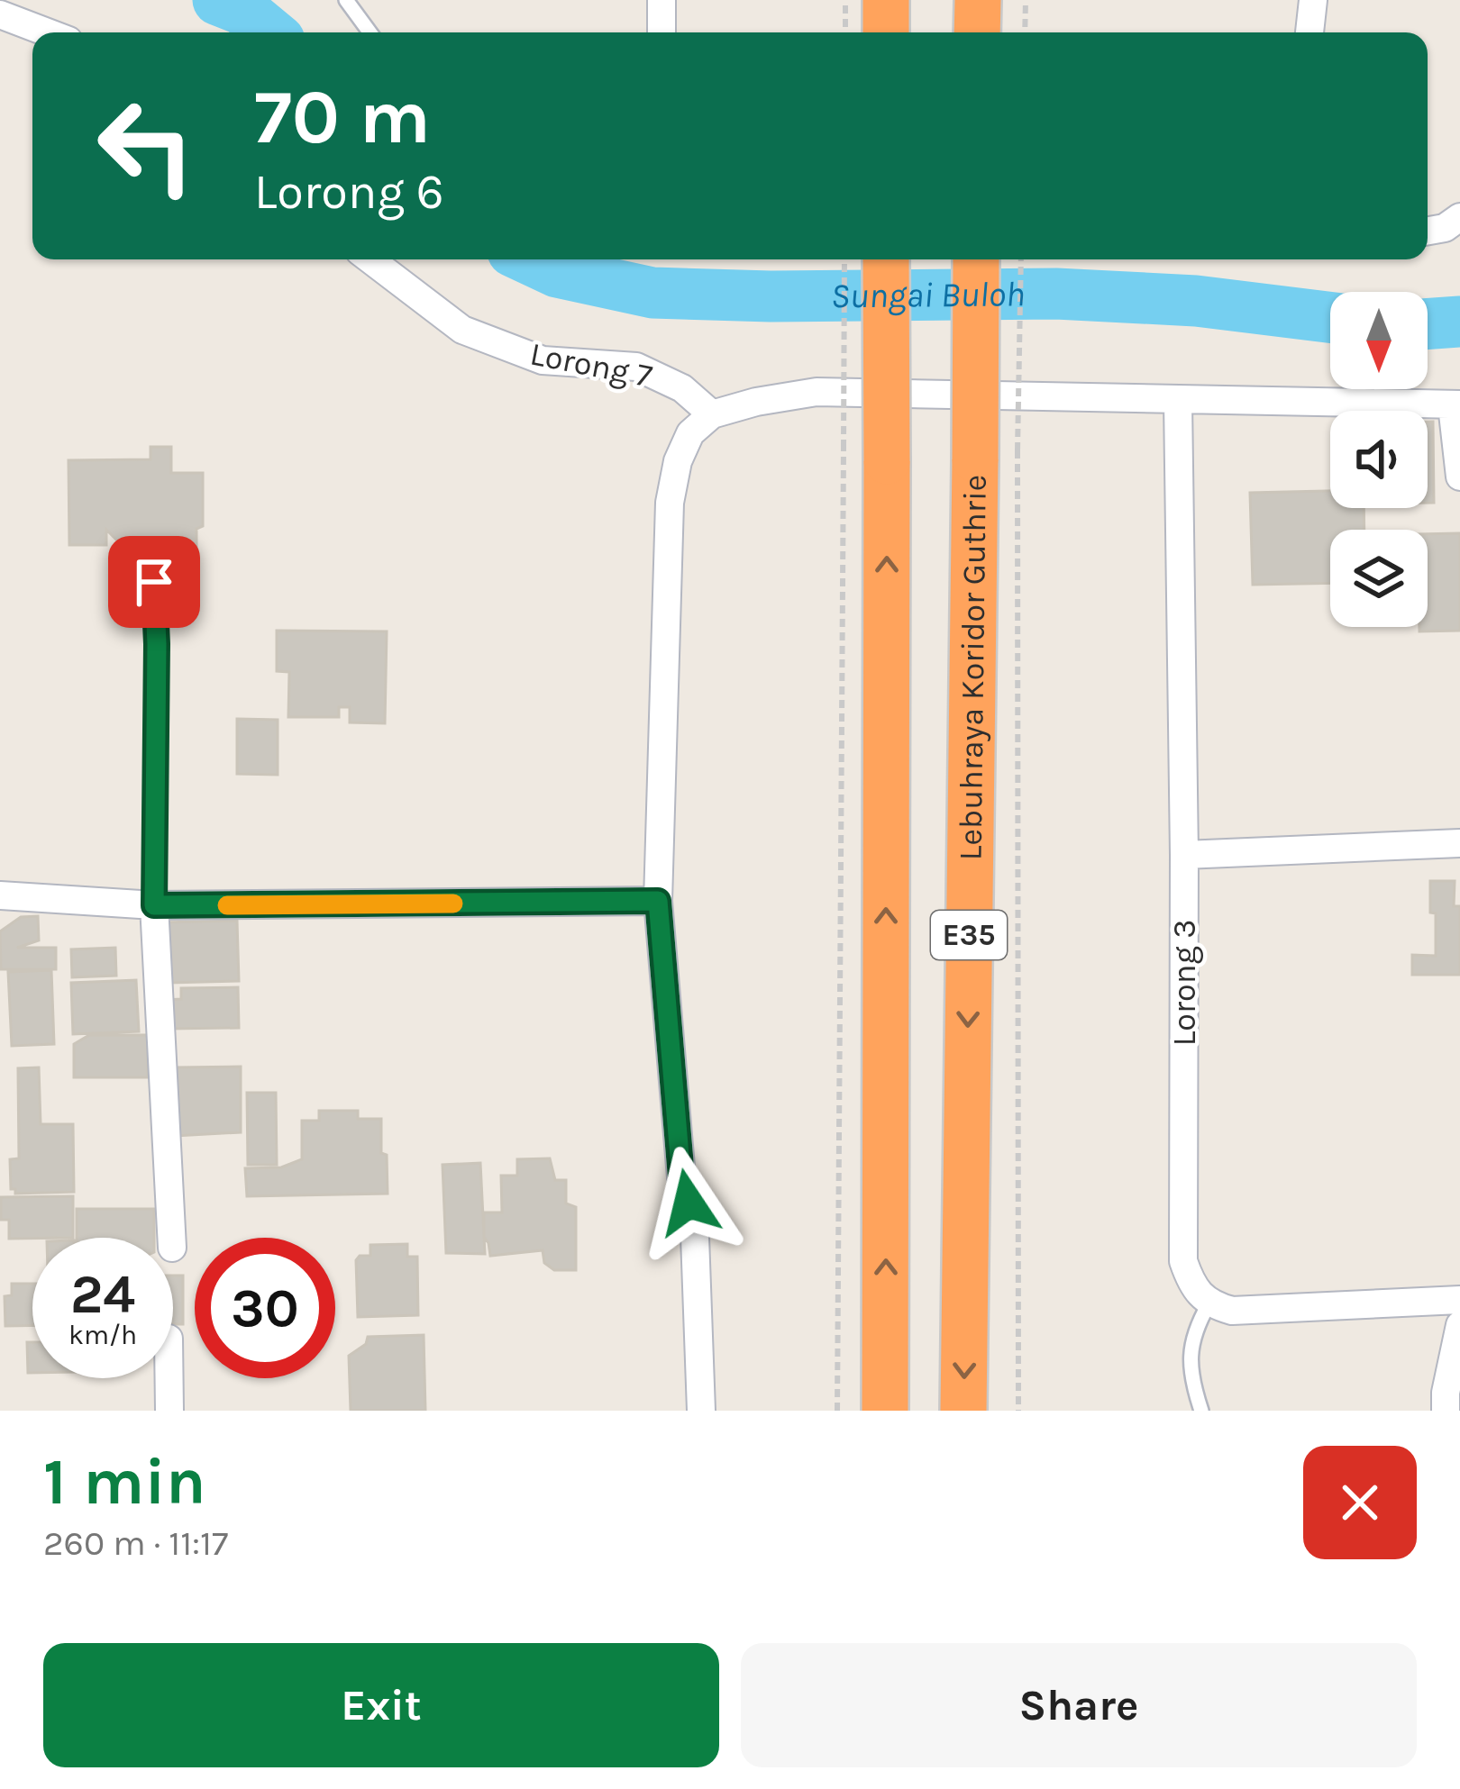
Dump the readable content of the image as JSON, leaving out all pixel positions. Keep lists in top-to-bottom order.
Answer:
{
  "streets": {
    "highway": ["Lebuhraya Koridor Guthrie", "E35"],
    "street": ["Lorong 7", "Lorong 3"]
  },
  "water": ["Sungai Buloh"],
  "north": "bottom",
  "page": {
    "turn": ["70 m", "Lorong 6"],
    "speed": "24 km/h",
    "limit": "30",
    "heading": ["1 min", "260 m · 11:17"],
    "buttons": ["Exit", "Share"]
  }
}
